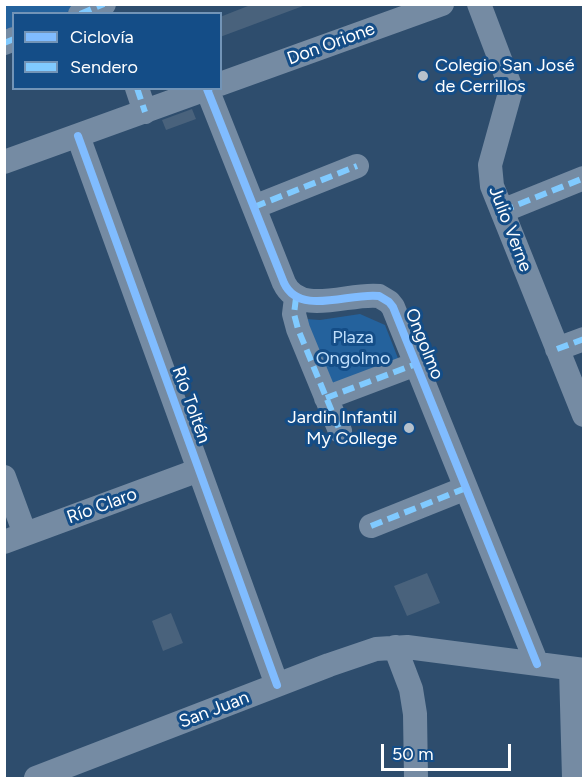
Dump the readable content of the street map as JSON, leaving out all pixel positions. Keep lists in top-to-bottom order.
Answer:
{
  "streets": {
    "street": [
      "Don Orione",
      "Julio Verne",
      "Ongolmo",
      "Río Toltén",
      "Río Claro",
      "San Juan"
    ]
  },
  "crossings": [
    ["Ongolmo", "San Juan"],
    ["Río Toltén", "Río Claro"],
    ["Río Toltén", "San Juan"]
  ],
  "parks": ["Plaza Ongolmo"],
  "places": ["Colegio San José de Cerrillos", "Jardin Infantil My College"],
  "legend": ["Ciclovía", "Sendero"],
  "scale_bar": "50 m"
}
